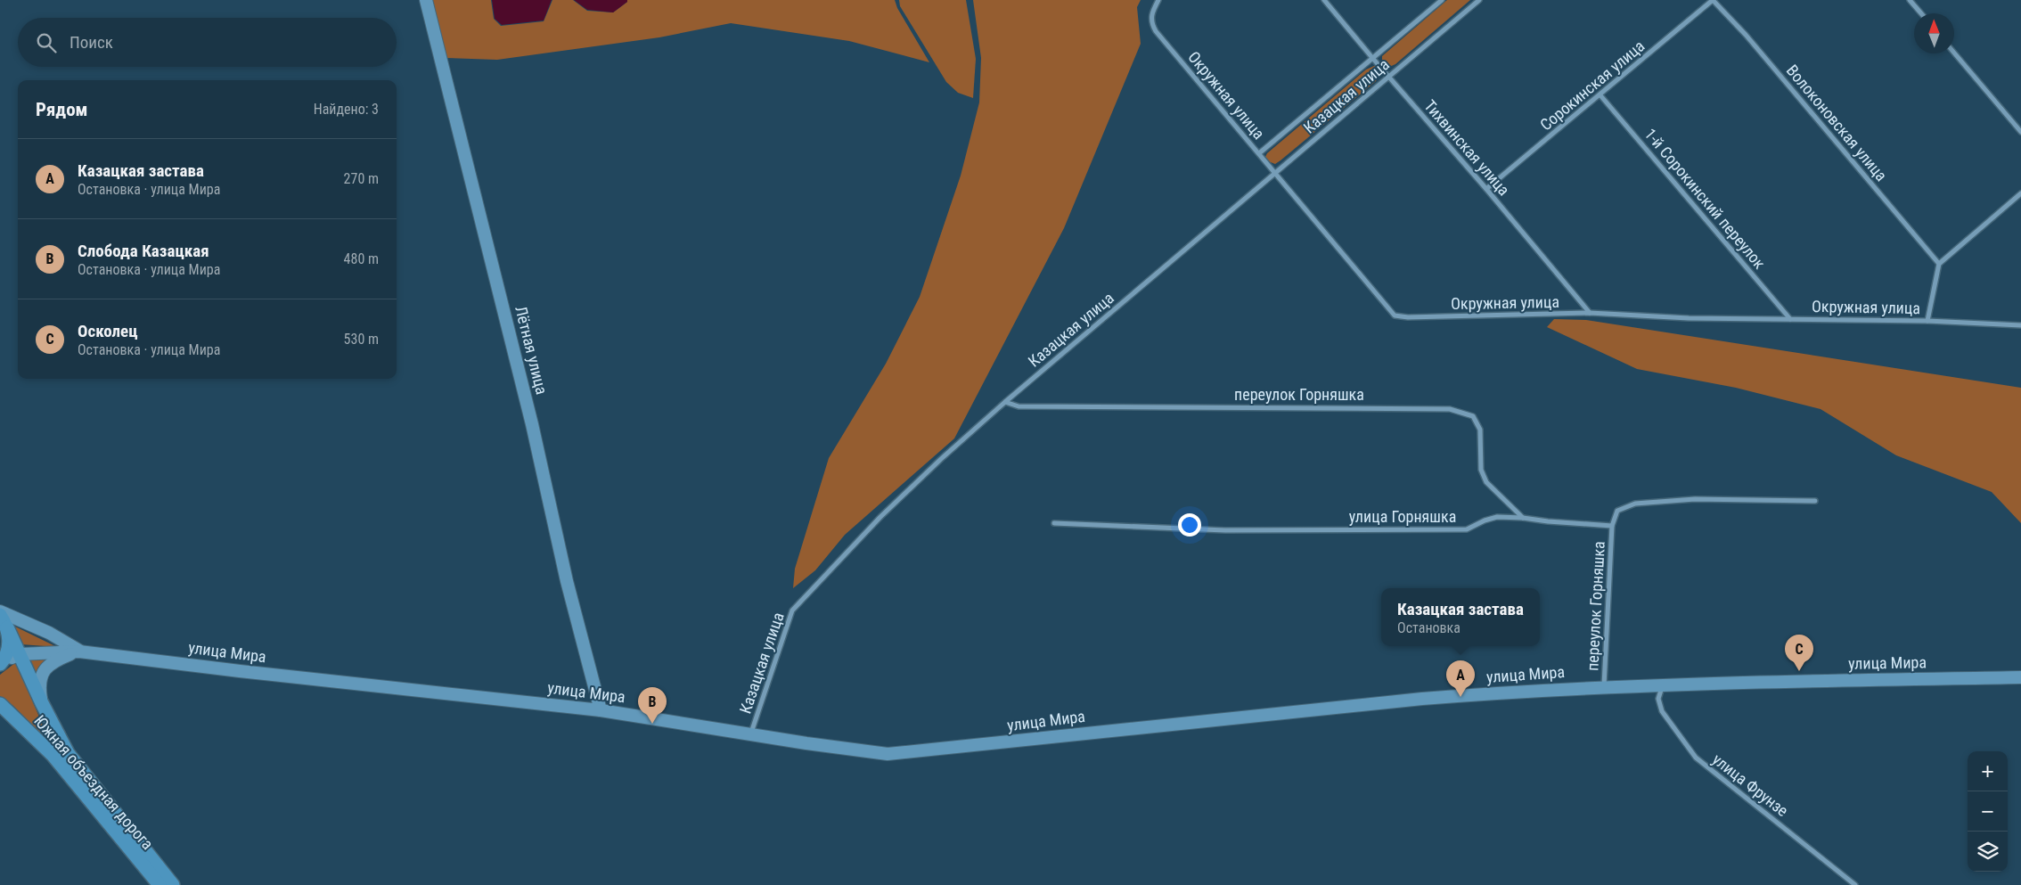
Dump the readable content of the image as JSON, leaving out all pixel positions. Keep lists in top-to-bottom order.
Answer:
{
  "streets": {
    "main road": ["Лётная улица", "улица Мира", "Южная объездная дорога"],
    "street": [
      "Сорокинская улица",
      "Окружная улица",
      "Казацкая улица",
      "Волоконовская улица",
      "Тихвинская улица",
      "1-й Сорокинский переулок",
      "переулок Горняшка",
      "улица Горняшка",
      "улица Фрунзе"
    ]
  },
  "crossings": [
    ["Сорокинская улица", "Волоконовская улица"],
    ["Сорокинская улица", "Тихвинская улица"],
    ["Сорокинская улица", "1-й Сорокинский переулок"],
    ["Окружная улица", "Казацкая улица"],
    ["Окружная улица", "Тихвинская улица"],
    ["Окружная улица", "1-й Сорокинский переулок"],
    ["Казацкая улица", "Тихвинская улица"],
    ["Казацкая улица", "переулок Горняшка"],
    ["Казацкая улица", "улица Мира"],
    ["Лётная улица", "улица Мира"],
    ["переулок Горняшка", "улица Горняшка"],
    ["переулок Горняшка", "улица Мира"],
    ["улица Мира", "Южная объездная дорога"],
    ["улица Мира", "улица Фрунзе"]
  ],
  "north": "top",
  "page": {
    "search": "Поиск",
    "heading": ["Рядом", "Найдено: 3"],
    "list": [
      {
        "mark": "A",
        "name": "Казацкая застава",
        "note": "Остановка · улица Мира",
        "value": "270 m"
      },
      {
        "mark": "B",
        "name": "Слобода Казацкая",
        "note": "Остановка · улица Мира",
        "value": "480 m"
      },
      {
        "mark": "C",
        "name": "Осколец",
        "note": "Остановка · улица Мира",
        "value": "530 m"
      }
    ],
    "popup": ["Казацкая застава", "Остановка"],
    "pins": ["C", "A", "B"],
    "map_buttons": ["+", "−"]
  }
}
